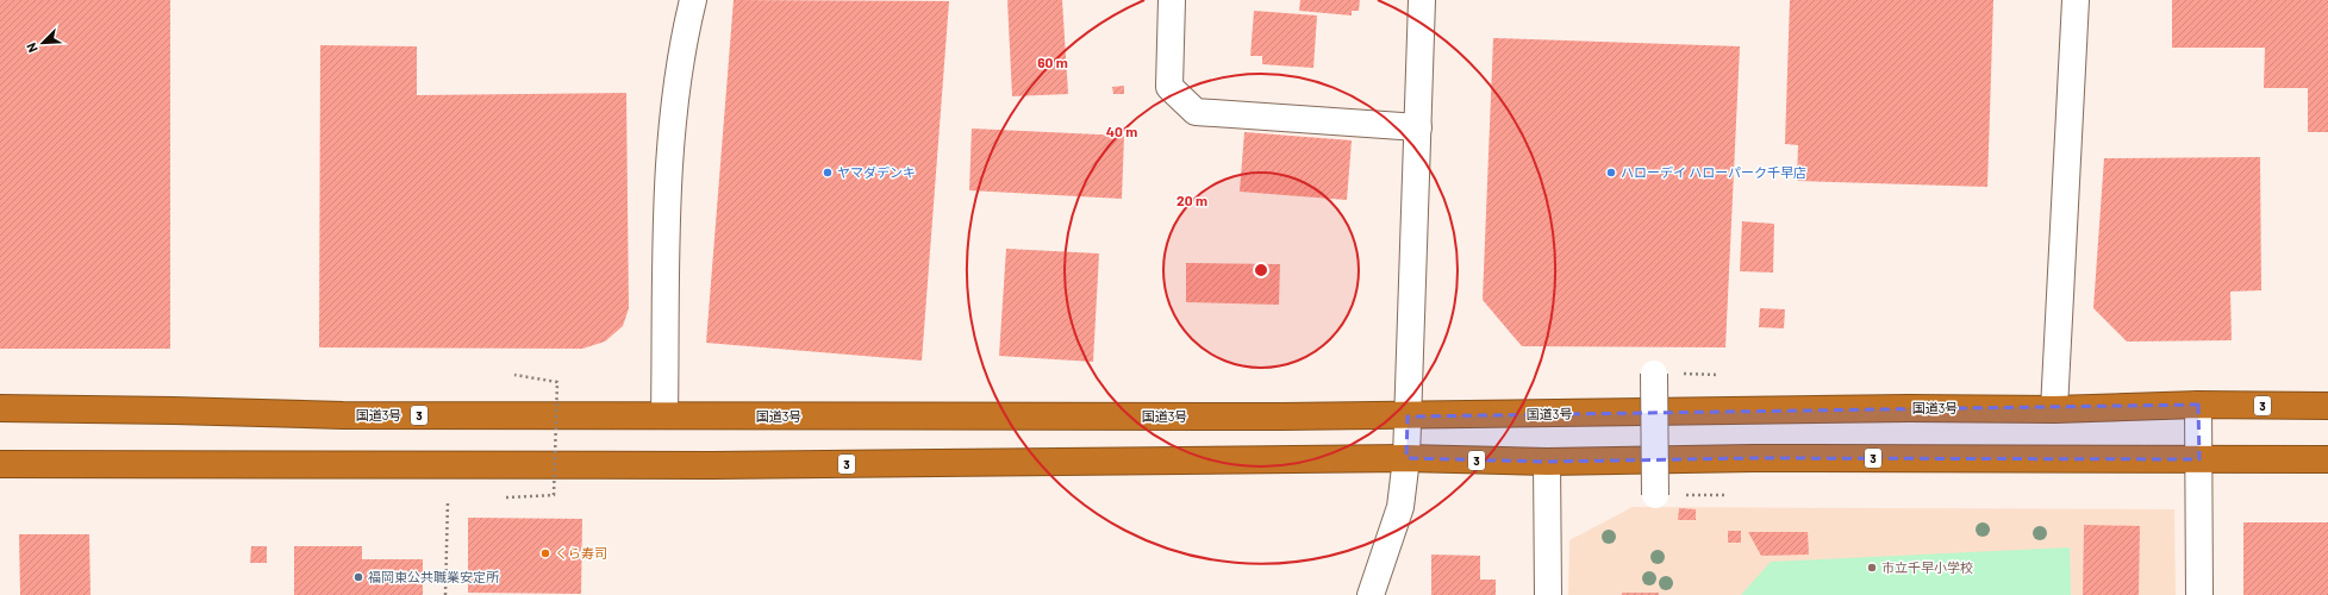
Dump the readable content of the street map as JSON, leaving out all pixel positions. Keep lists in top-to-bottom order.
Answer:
{
  "streets": {
    "highway": ["3", "国道3号"]
  },
  "places": [
    "ヤマダデンキ",
    "ハローデイ ハローパーク千早店",
    "くら寿司",
    "市立千早小学校",
    "福岡東公共職業安定所"
  ],
  "north": "bottom left",
  "rings": ["60 m", "40 m", "20 m"]
}
